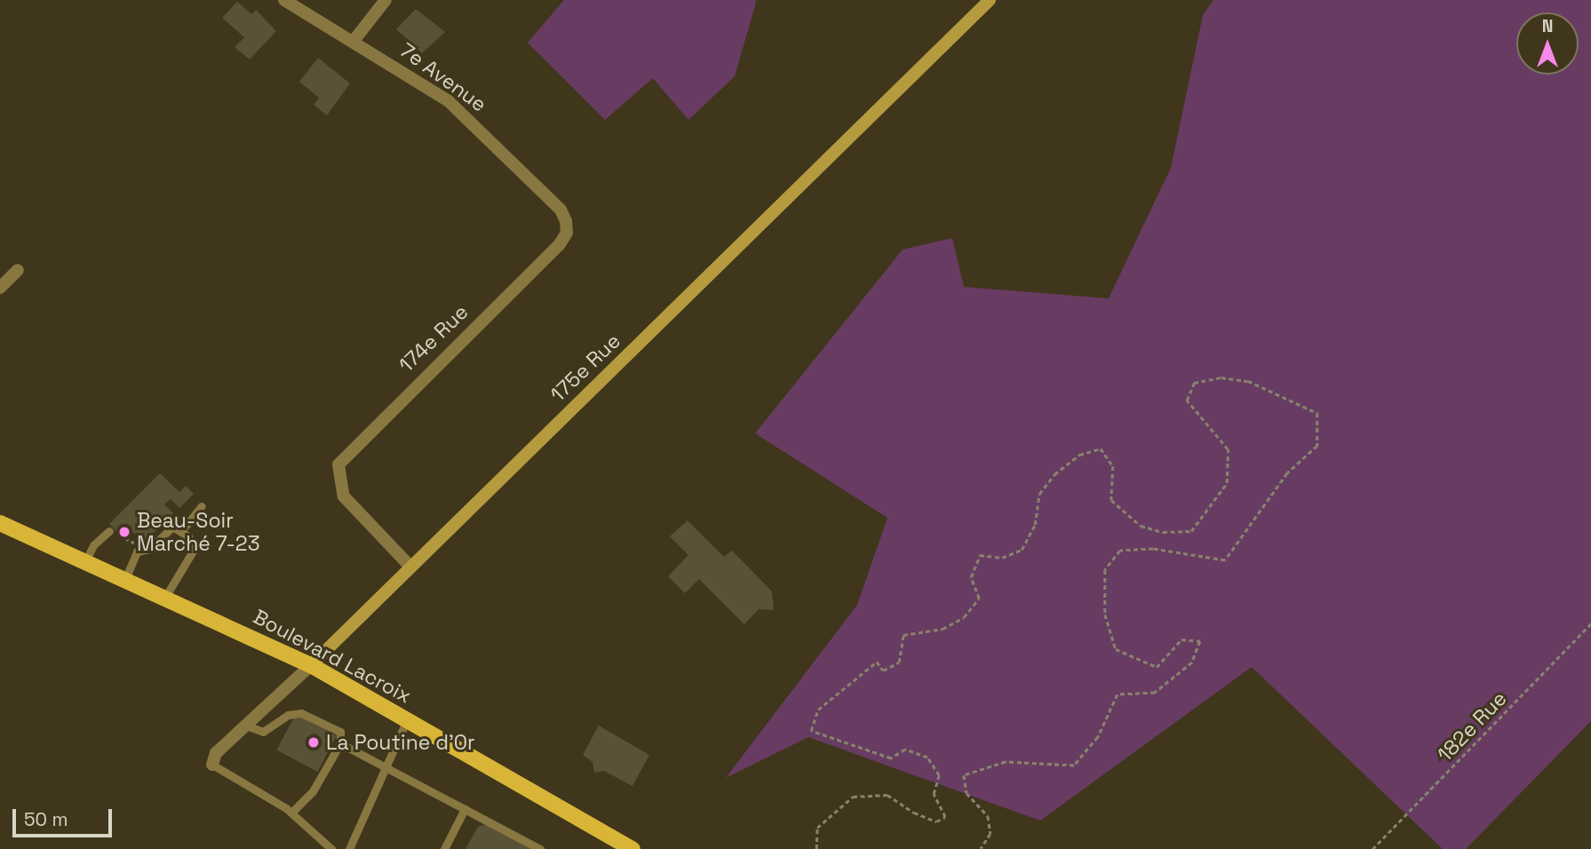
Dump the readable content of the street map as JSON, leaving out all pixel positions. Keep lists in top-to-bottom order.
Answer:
{
  "streets": {
    "main road": ["Boulevard Lacroix"],
    "street": ["7e Avenue", "174e Rue", "175e Rue"],
    "path": ["182e Rue"]
  },
  "crossings": [
    ["7e Avenue", "174e Rue"],
    ["174e Rue", "175e Rue"],
    ["175e Rue", "Boulevard Lacroix"]
  ],
  "places": ["Beau-Soir Marché 7-23", "La Poutine d'Or"],
  "scale_bar": "50 m",
  "north": "top"
}
